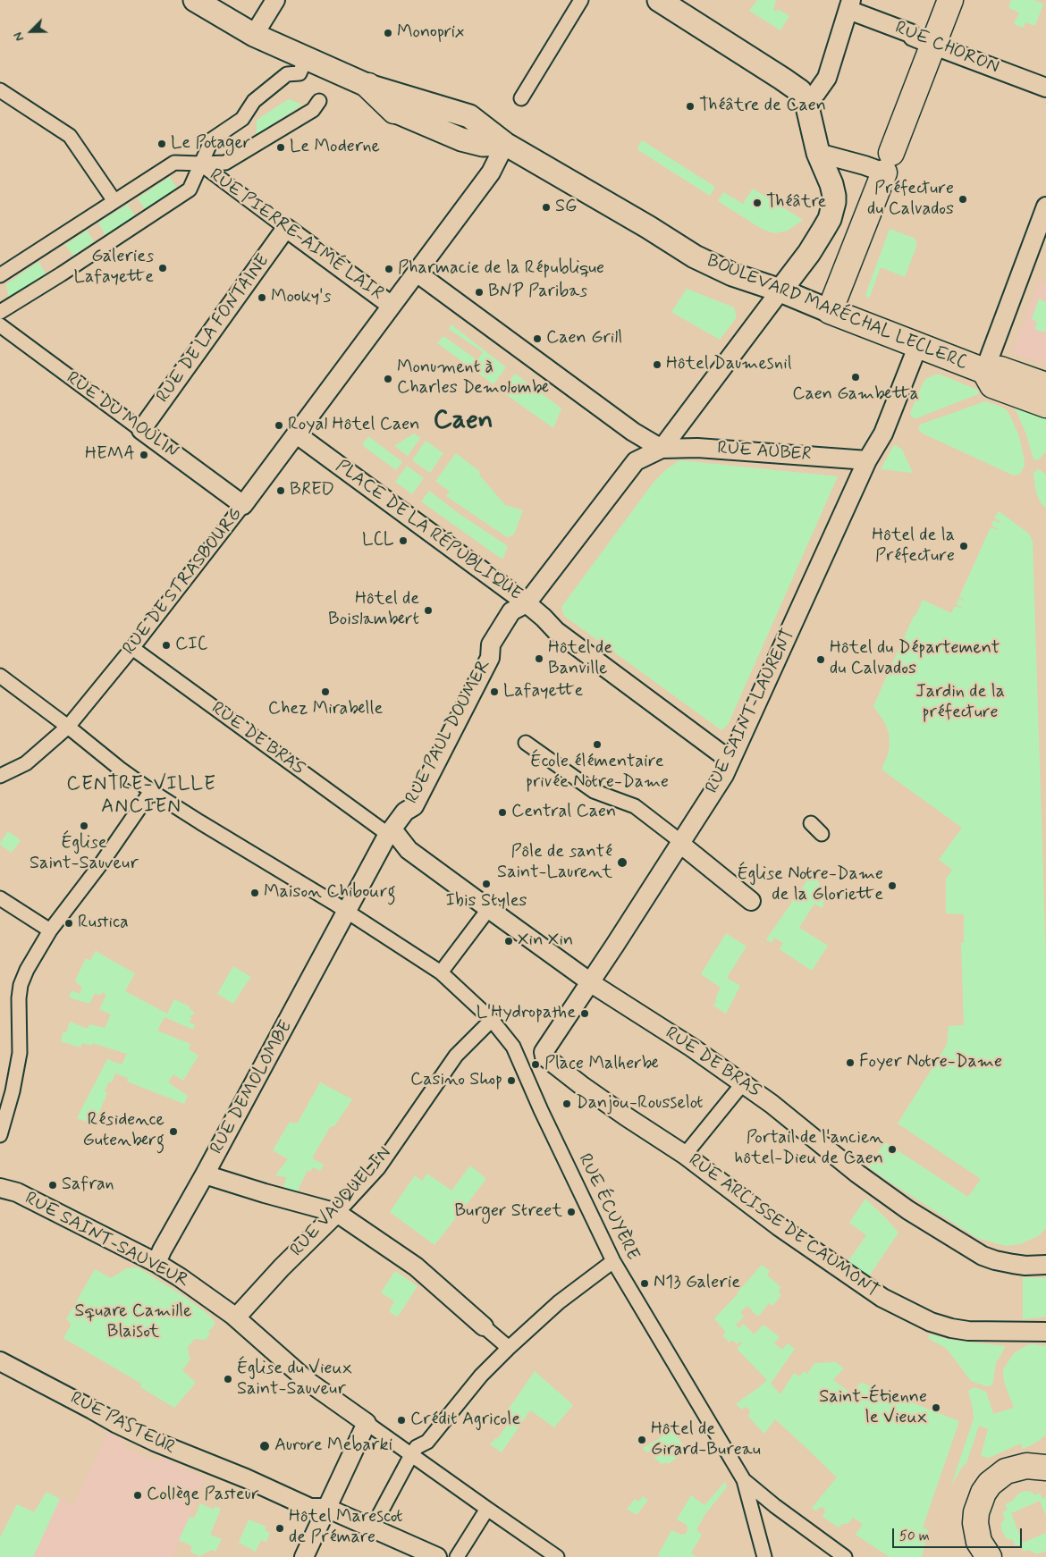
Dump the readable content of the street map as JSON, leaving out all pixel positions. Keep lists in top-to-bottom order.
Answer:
{
  "streets": {
    "main road": ["BOULEVARD MARÉCHAL LECLERC"],
    "street": [
      "RUE CHORON",
      "RUE PIERRE-AIMÉ LAIR",
      "RUE DE LA FONTAINE",
      "RUE DU MOULIN",
      "RUE AUBER",
      "PLACE DE LA RÉPUBLIQUE",
      "RUE DE STRASBOURG",
      "RUE SAINT-LAURENT",
      "RUE PAUL DOUMER",
      "RUE DE BRAS",
      "RUE DEMOLOMBE",
      "RUE VAUQUELIN",
      "RUE ÉCUYÈRE",
      "RUE ARCISSE DE CAUMONT",
      "RUE SAINT-SAUVEUR",
      "RUE PASTEUR"
    ]
  },
  "crossings": [
    ["RUE PIERRE-AIMÉ LAIR", "RUE DE LA FONTAINE"],
    ["BOULEVARD MARÉCHAL LECLERC", "RUE SAINT-LAURENT"],
    ["RUE DE LA FONTAINE", "RUE DU MOULIN"],
    ["RUE DU MOULIN", "RUE DE STRASBOURG"],
    ["RUE AUBER", "PLACE DE LA RÉPUBLIQUE"],
    ["RUE AUBER", "RUE SAINT-LAURENT"],
    ["PLACE DE LA RÉPUBLIQUE", "RUE DE STRASBOURG"],
    ["PLACE DE LA RÉPUBLIQUE", "RUE PAUL DOUMER"],
    ["RUE DE STRASBOURG", "RUE DE BRAS"],
    ["RUE SAINT-LAURENT", "RUE DE BRAS"],
    ["RUE SAINT-LAURENT", "RUE ARCISSE DE CAUMONT"],
    ["RUE PAUL DOUMER", "RUE DE BRAS"],
    ["RUE PAUL DOUMER", "RUE DEMOLOMBE"],
    ["RUE DEMOLOMBE", "RUE SAINT-SAUVEUR"],
    ["RUE VAUQUELIN", "RUE ÉCUYÈRE"],
    ["RUE VAUQUELIN", "RUE SAINT-SAUVEUR"]
  ],
  "districts": ["Caen", "CENTRE-VILLE ANCIEN"],
  "parks": ["Jardin de la préfecture", "Square Camille Blaisot"],
  "places": [
    "Monoprix",
    "Théâtre de Caen",
    "Le Potager",
    "Le Moderne",
    "Préfecture du Calvados",
    "Théâtre",
    "SG",
    "Galeries Lafayette",
    "Pharmacie de la République",
    "BNP Paribas",
    "Mooky's",
    "Caen Grill",
    "Hôtel Daumesnil",
    "Caen Gambetta",
    "Monument à Charles Demolombe",
    "Royal Hôtel Caen",
    "HEMA",
    "BRED",
    "LCL",
    "Hôtel de la Préfecture",
    "Hôtel de Boislambert",
    "CIC",
    "Hôtel de Banville",
    "Hôtel du Département du Calvados",
    "Chez Mirabelle",
    "Lafayette",
    "École élémentaire privée Notre-Dame",
    "Central Caen",
    "Église Saint-Sauveur",
    "Pôle de santé Saint-Laurent",
    "Ibis Styles",
    "Église Notre-Dame de la Gloriette",
    "Maison Chibourg",
    "Rustica",
    "Xin Xin",
    "L'Hydropathe",
    "Foyer Notre-Dame",
    "Place Malherbe",
    "Casino Shop",
    "Danjou-Rousselot",
    "Résidence Gutenberg",
    "Portail de l'ancien hôtel-Dieu de Caen",
    "Safran",
    "Burger Street",
    "N13 Galerie",
    "Église du Vieux Saint-Sauveur",
    "Saint-Étienne le Vieux",
    "Crédit Agricole",
    "Hôtel de Girard-Bureau",
    "Aurore Mebarki",
    "Collège Pasteur",
    "Hôtel Marescot de Prémare"
  ],
  "scale_bar": "50 m",
  "north": "bottom left"
}
